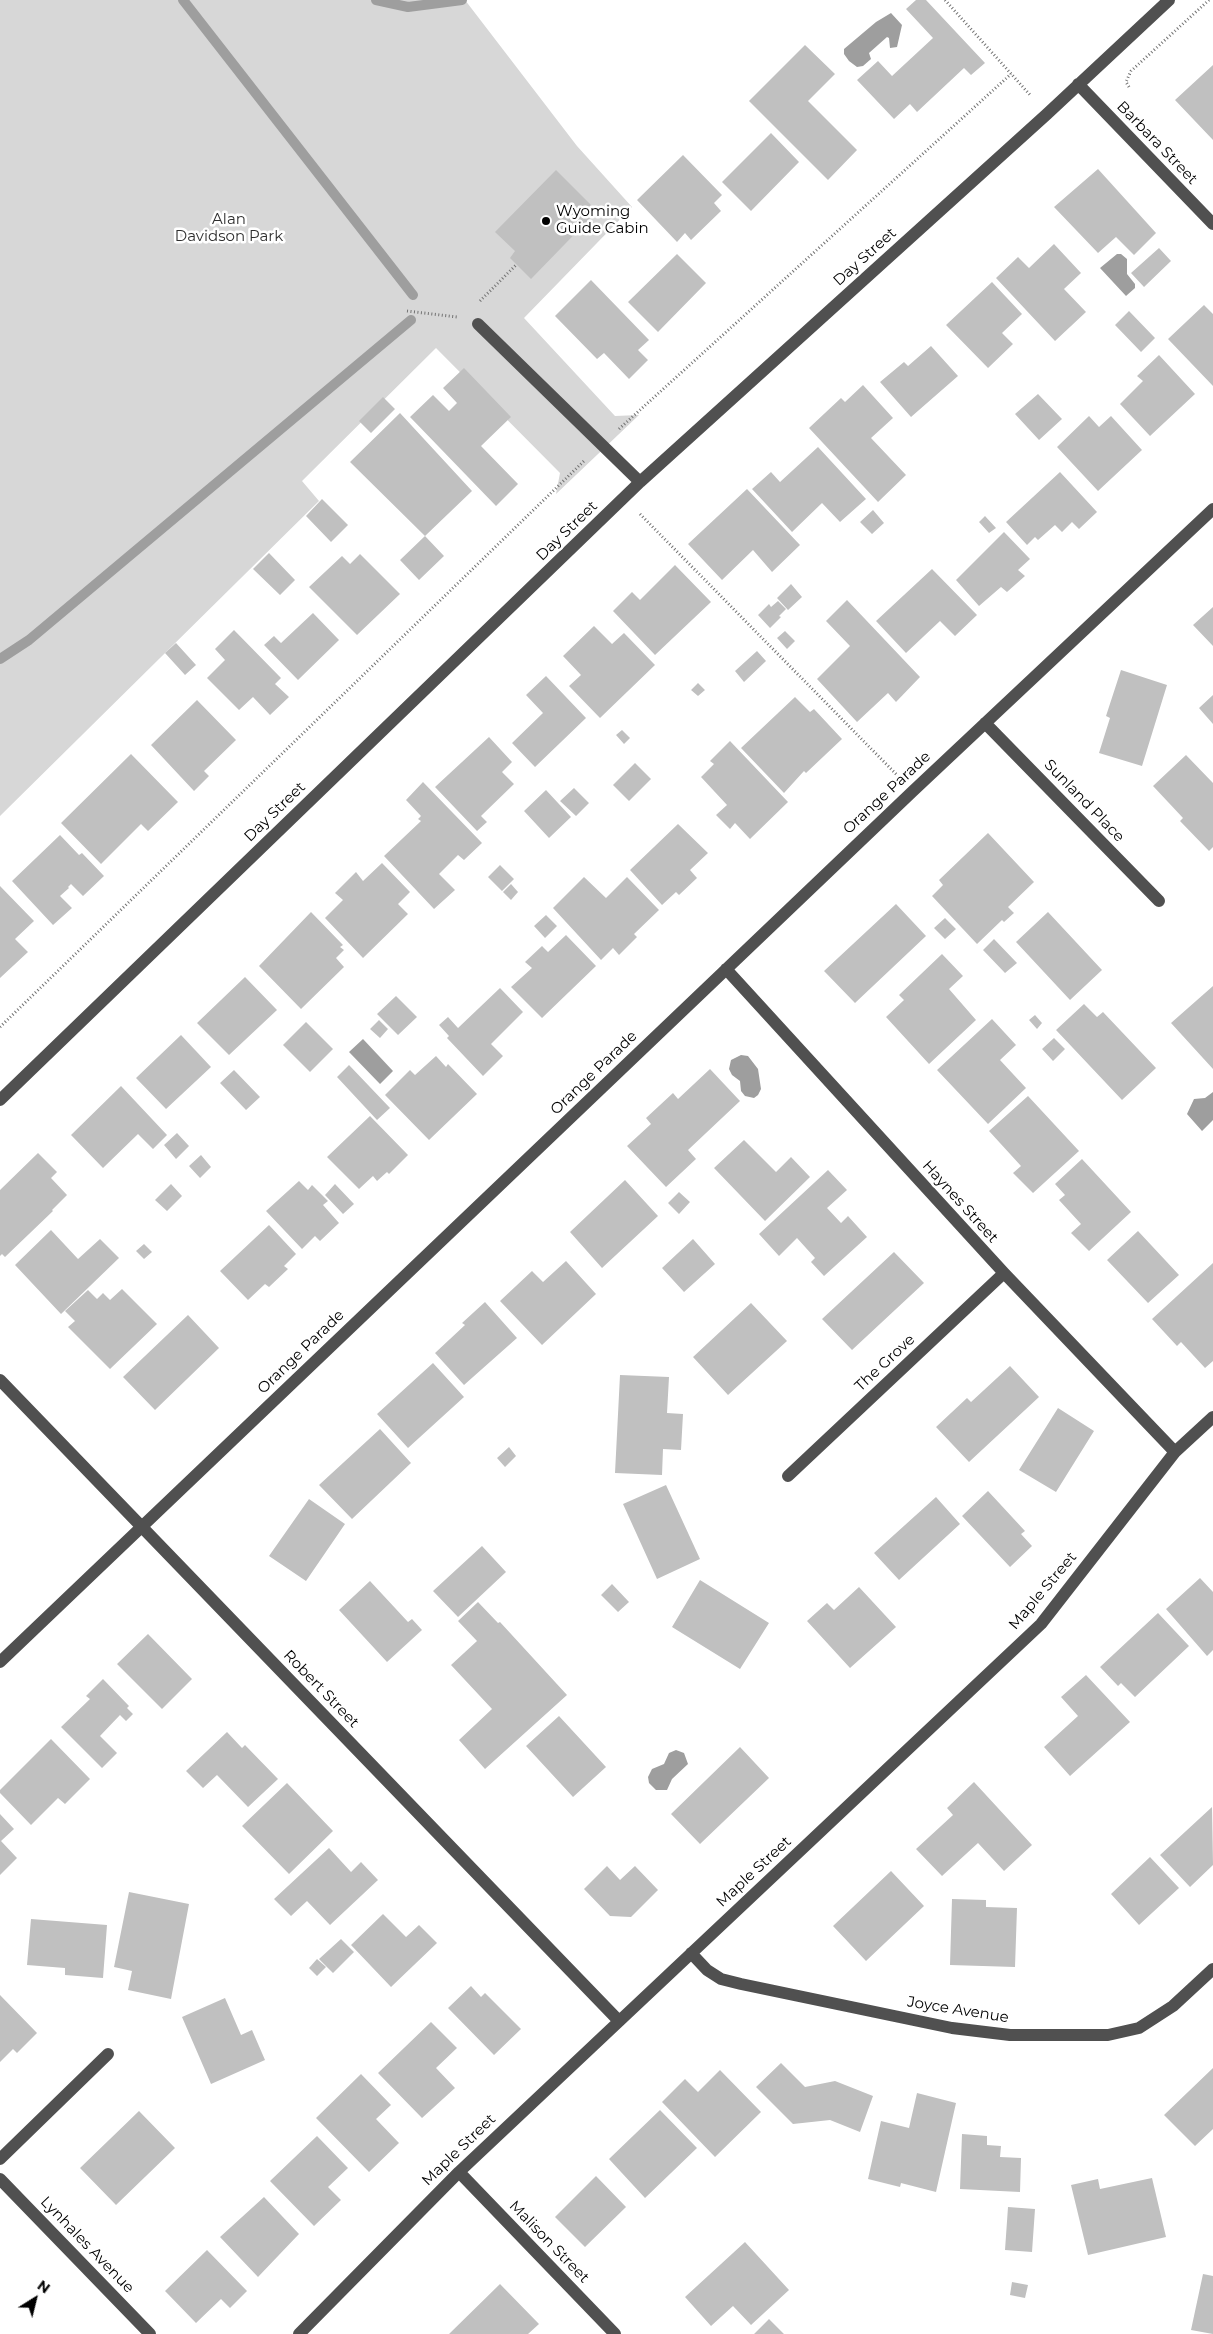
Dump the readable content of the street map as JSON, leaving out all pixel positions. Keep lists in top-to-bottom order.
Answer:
{
  "streets": {
    "street": [
      "Barbara Street",
      "Day Street",
      "Orange Parade",
      "Sunland Place",
      "Haynes Street",
      "The Grove",
      "Maple Street",
      "Robert Street",
      "Joyce Avenue",
      "Malison Street",
      "Lynhales Avenue"
    ]
  },
  "crossings": [
    ["Barbara Street", "Day Street"],
    ["Orange Parade", "Sunland Place"],
    ["Orange Parade", "Haynes Street"],
    ["Orange Parade", "Robert Street"],
    ["Haynes Street", "The Grove"],
    ["Haynes Street", "Maple Street"],
    ["Maple Street", "Robert Street"],
    ["Maple Street", "Joyce Avenue"],
    ["Maple Street", "Malison Street"]
  ],
  "parks": ["Alan Davidson Park"],
  "places": ["Wyoming Guide Cabin"],
  "north": "top right"
}
